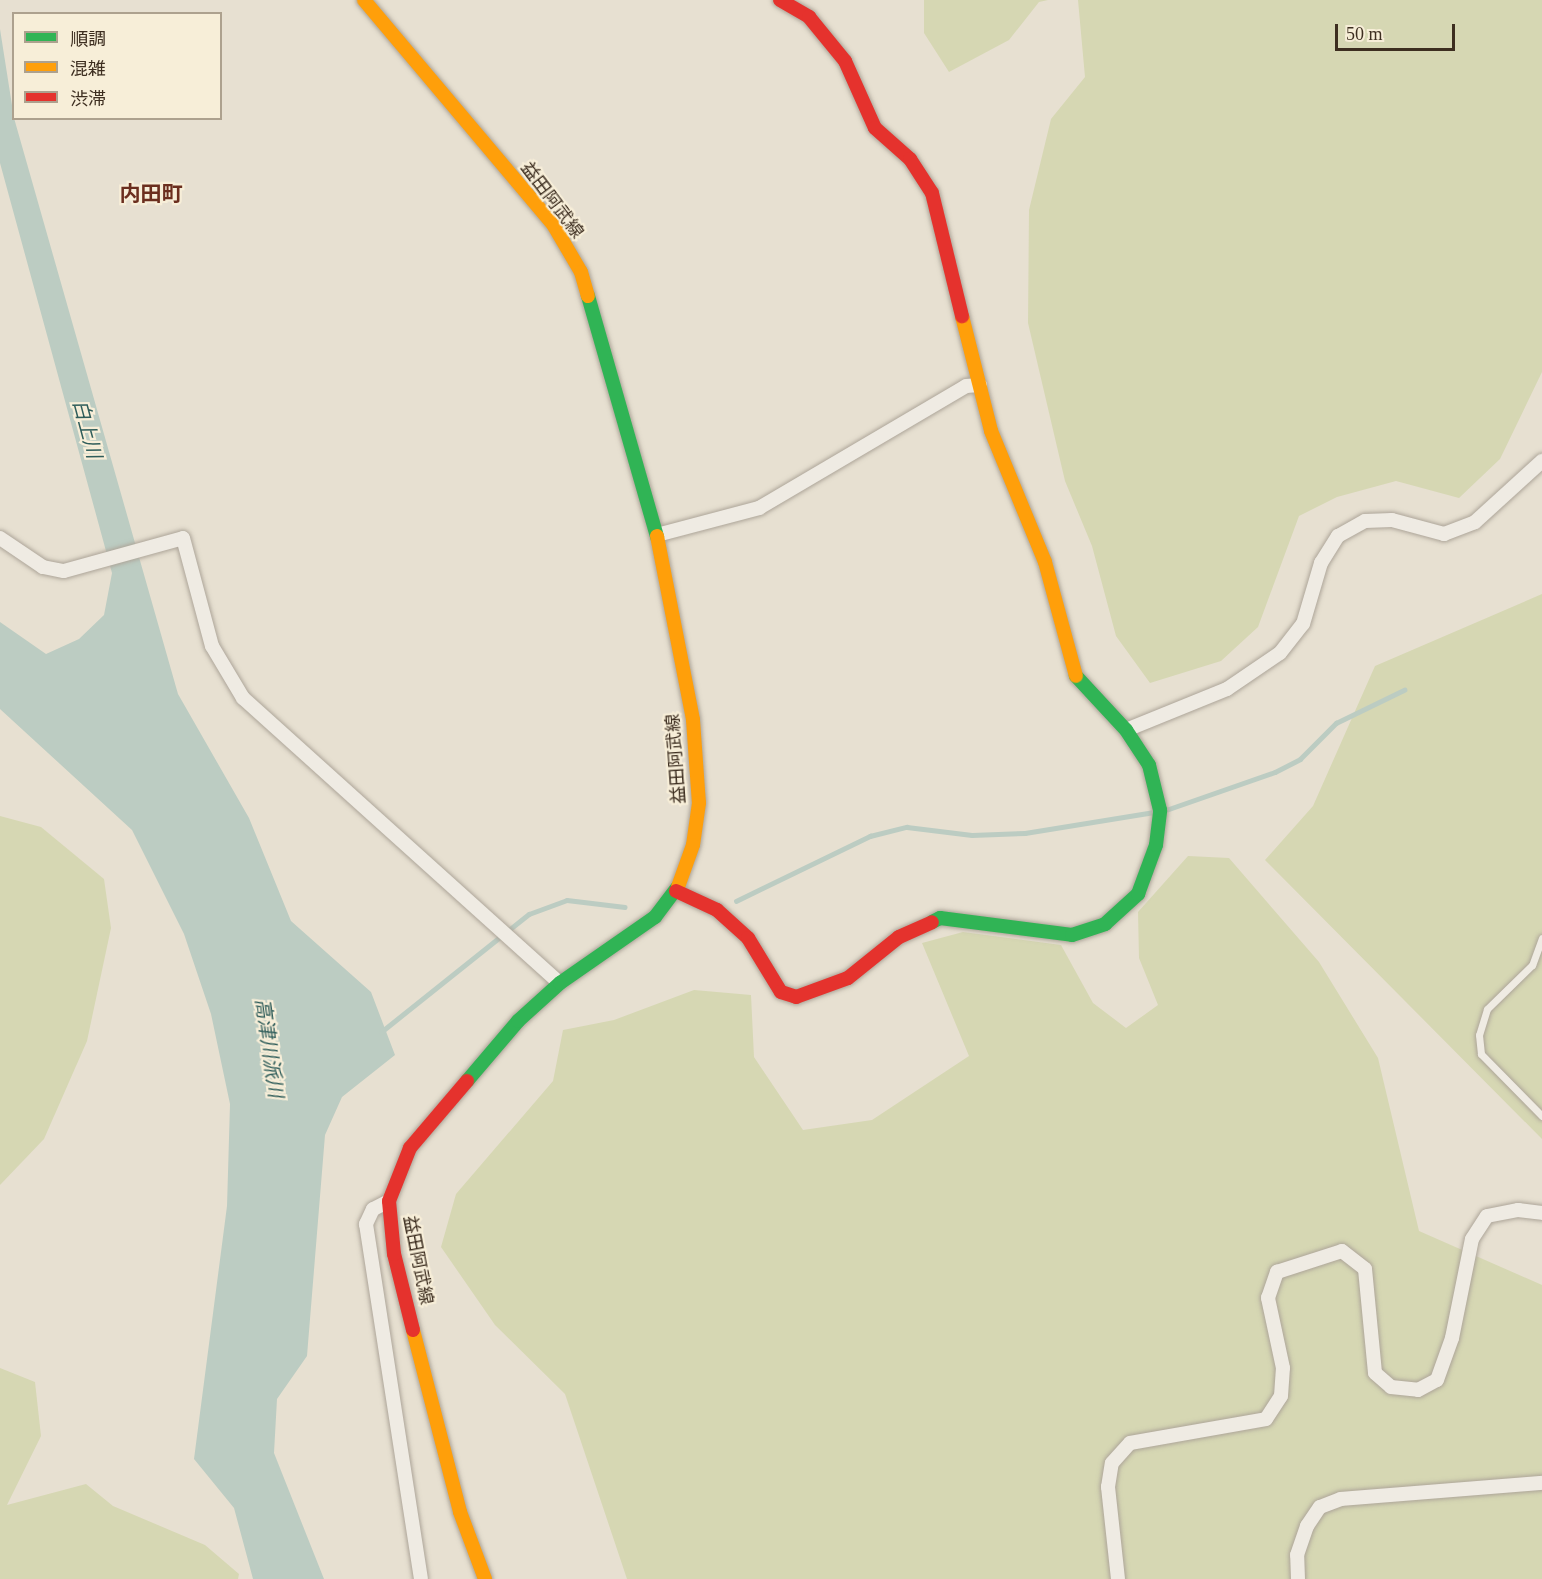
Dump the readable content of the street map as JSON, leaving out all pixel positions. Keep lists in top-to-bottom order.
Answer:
{
  "streets": {
    "main road": ["益田阿武線"]
  },
  "districts": ["内田町"],
  "water": ["白上川", "高津川派川"],
  "legend": ["順調", "混雑", "渋滞"],
  "scale_bar": "50 m"
}
